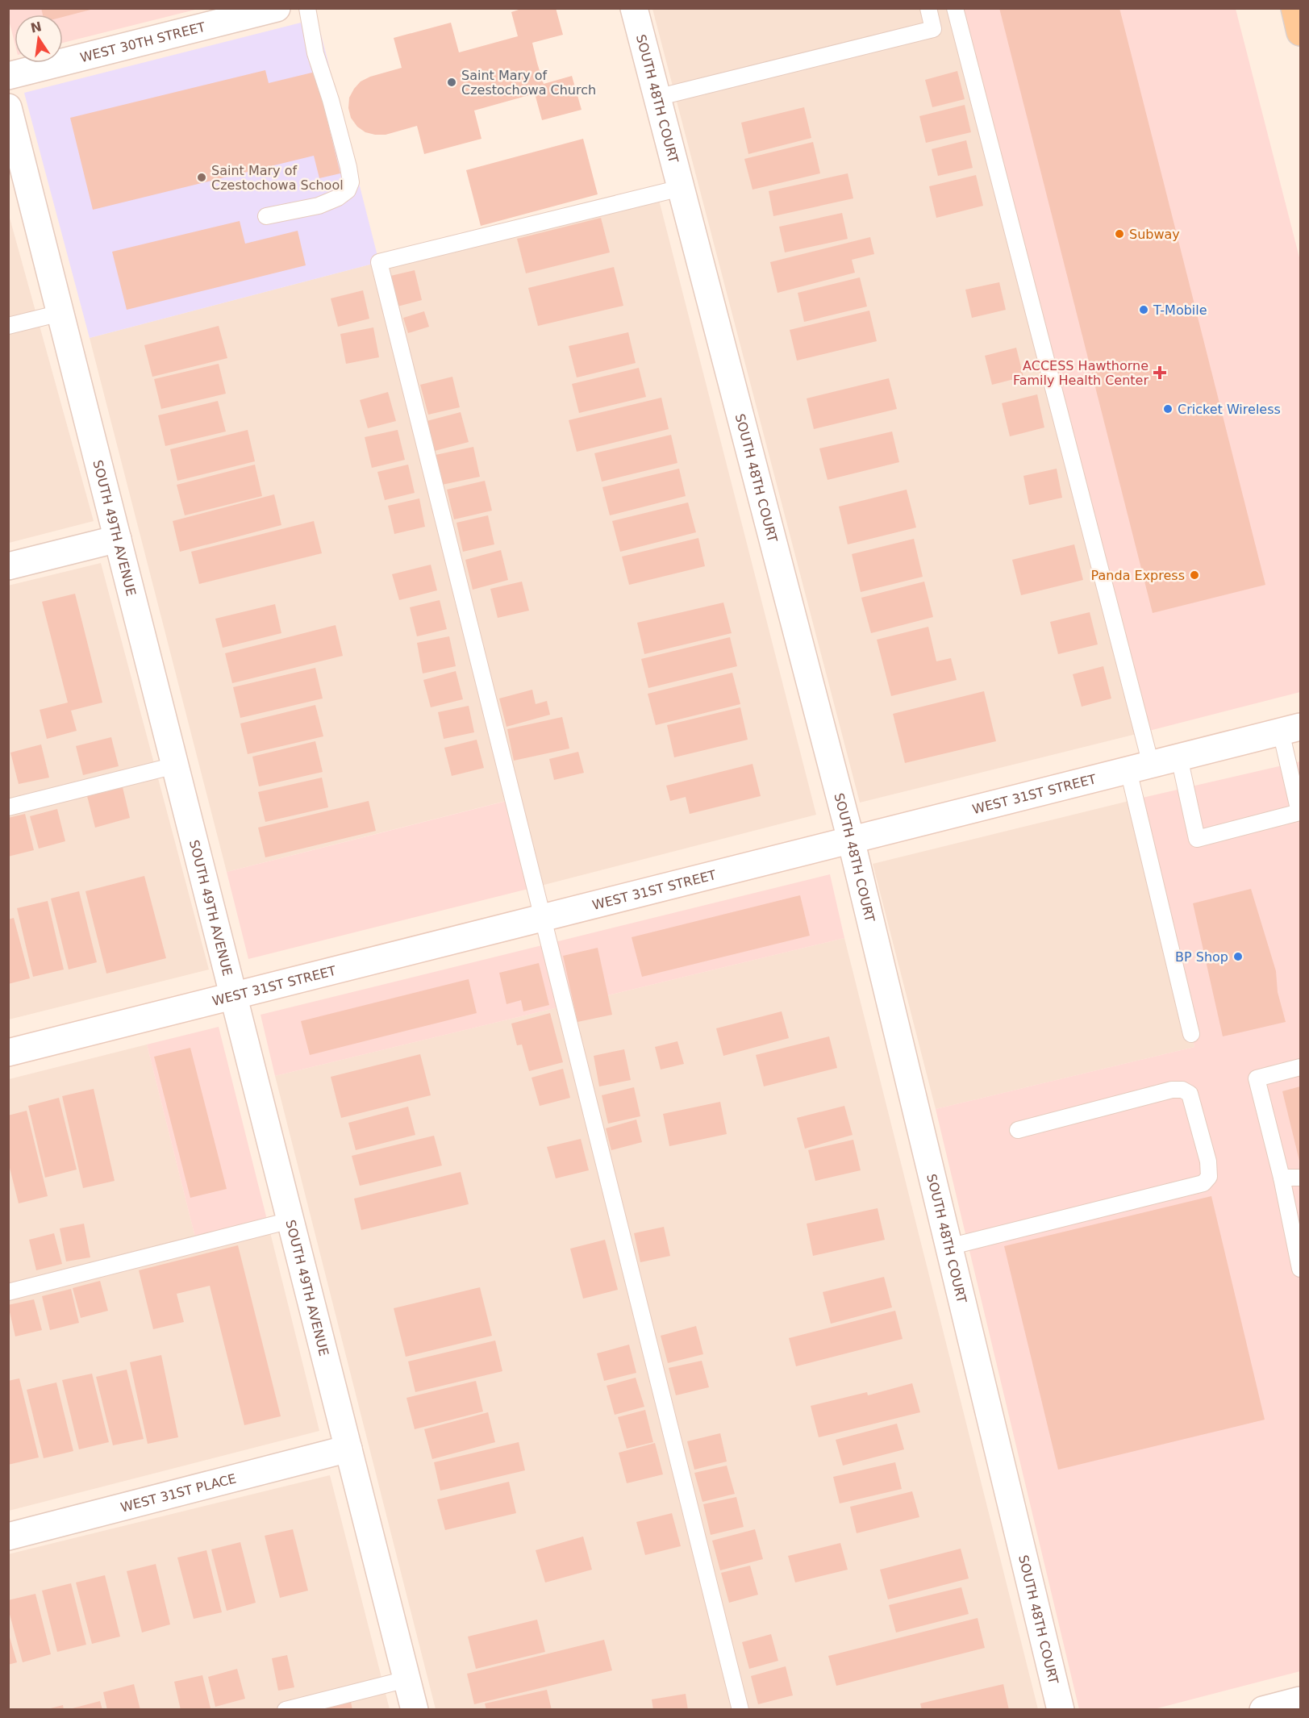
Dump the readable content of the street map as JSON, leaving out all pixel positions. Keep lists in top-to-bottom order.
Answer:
{
  "streets": {
    "street": [
      "WEST 30TH STREET",
      "SOUTH 48TH COURT",
      "SOUTH 49TH AVENUE",
      "WEST 31ST STREET",
      "WEST 31ST PLACE"
    ]
  },
  "crossings": [
    ["SOUTH 48TH COURT", "WEST 31ST STREET"],
    ["SOUTH 49TH AVENUE", "WEST 31ST STREET"],
    ["SOUTH 49TH AVENUE", "WEST 31ST PLACE"]
  ],
  "places": {
    "other": [
      "Saint Mary of Czestochowa Church",
      "Saint Mary of Czestochowa School",
      "Subway",
      "T-Mobile",
      "Cricket Wireless",
      "Panda Express",
      "BP Shop"
    ],
    "health": ["ACCESS Hawthorne Family Health Center"]
  },
  "north": "top"
}
